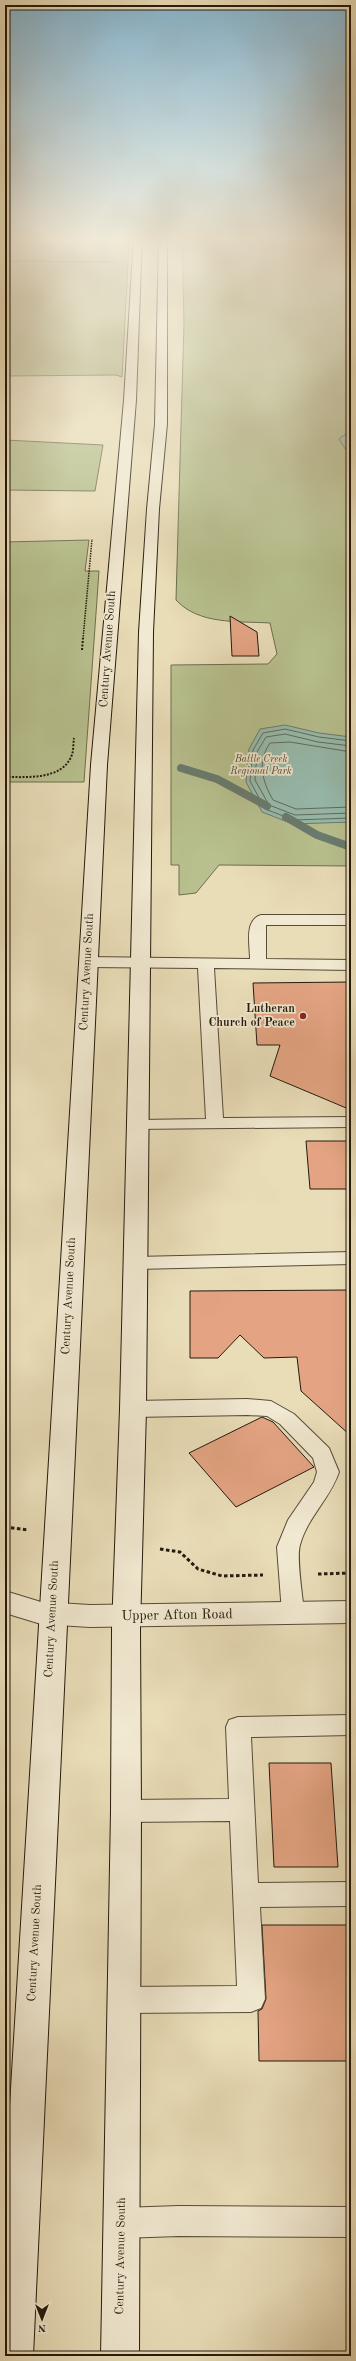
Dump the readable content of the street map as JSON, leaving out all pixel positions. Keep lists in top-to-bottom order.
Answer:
{
  "streets": {
    "main road": ["Century Avenue South", "Upper Afton Road"]
  },
  "crossings": [
    ["Century Avenue South", "Upper Afton Road"]
  ],
  "parks": ["Battle Creek Regional Park"],
  "places": ["Lutheran Church of Peace"],
  "north": "bottom"
}
